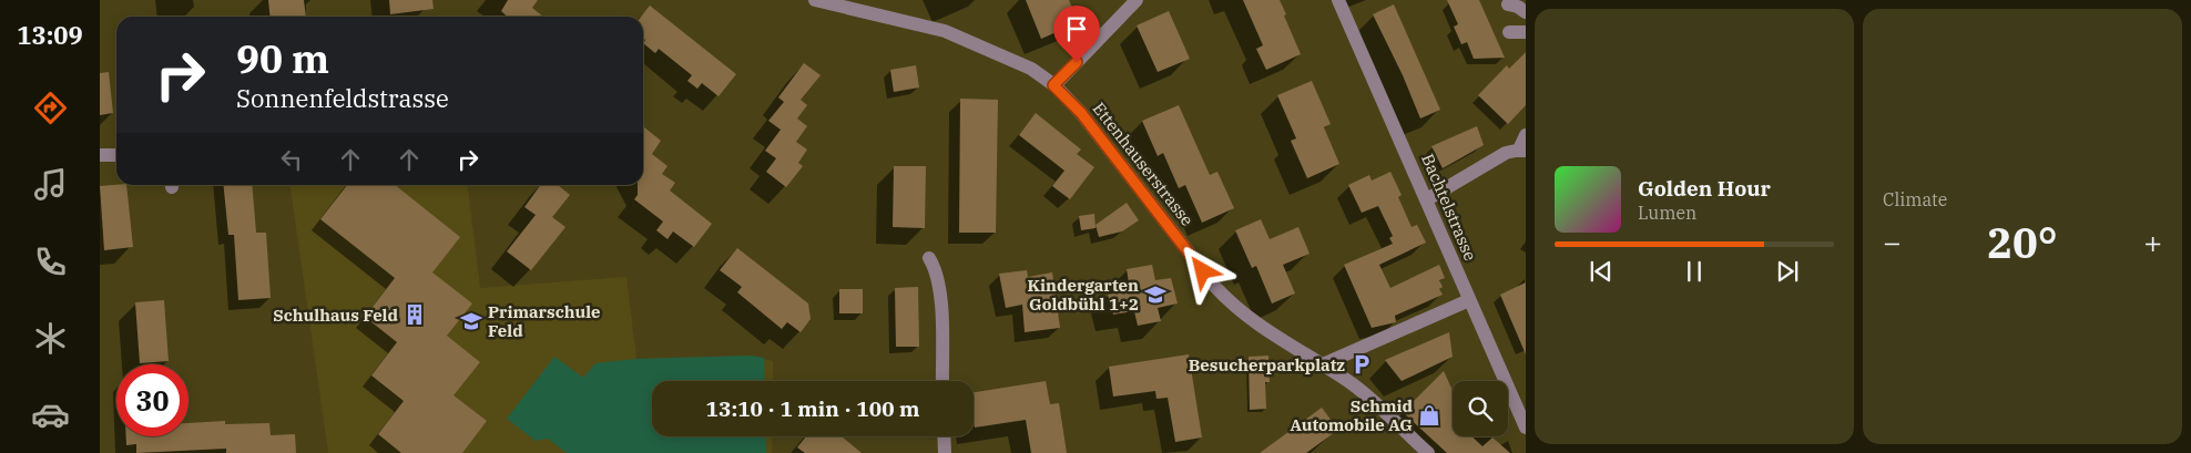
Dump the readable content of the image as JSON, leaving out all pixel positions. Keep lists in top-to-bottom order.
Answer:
{
  "streets": {
    "street": ["Ettenhauserstrasse", "Bachtelstrasse"]
  },
  "places": {
    "school or university": ["Kindergarten Goldbühl 1+2", "Primarschule Feld"],
    "building": ["Schulhaus Feld"],
    "parking": ["Besucherparkplatz"],
    "shop": ["Schmid Automobile AG"]
  },
  "page": {
    "tabs": "13:09",
    "tile": "Climate",
    "turn": ["90 m", "Sonnenfeldstrasse"],
    "song": ["Golden Hour", "Lumen"],
    "heat": ["−", "20°", "+"],
    "limit": "30",
    "trip": "13:10 · 1 min · 100 m"
  }
}
